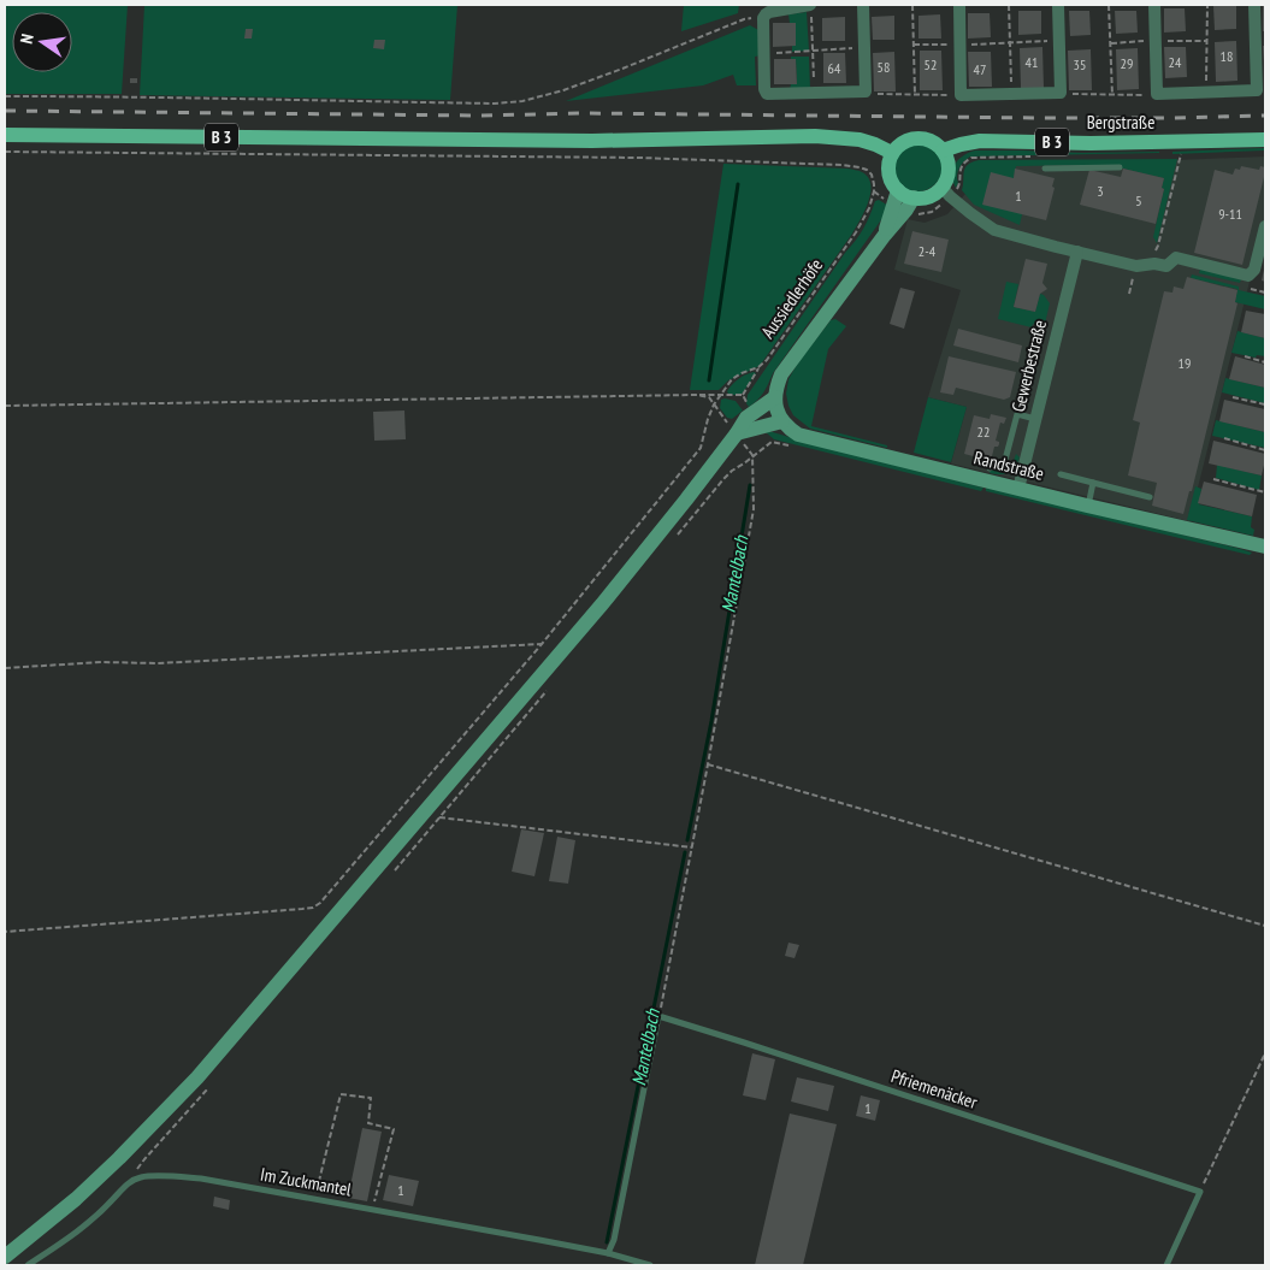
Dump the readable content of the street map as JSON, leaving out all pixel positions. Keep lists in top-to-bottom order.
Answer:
{
  "streets": {
    "main road": ["Bergstraße", "B 3"],
    "street": ["Gewerbestraße", "Randstraße"],
    "lane": ["Pfriemenäcker", "Im Zuckmantel"],
    "path": ["Aussiedlerhöfe"]
  },
  "crossings": [
    ["Bergstraße", "B 3"],
    ["Gewerbestraße", "Randstraße"]
  ],
  "water": ["Mantelbach"],
  "house_numbers": [
    "18",
    "41",
    "24",
    "29",
    "52",
    "35",
    "58",
    "64",
    "47",
    "3",
    "1",
    "5",
    "9-11",
    "2-4",
    "19",
    "22",
    "1",
    "1"
  ],
  "north": "left"
}
